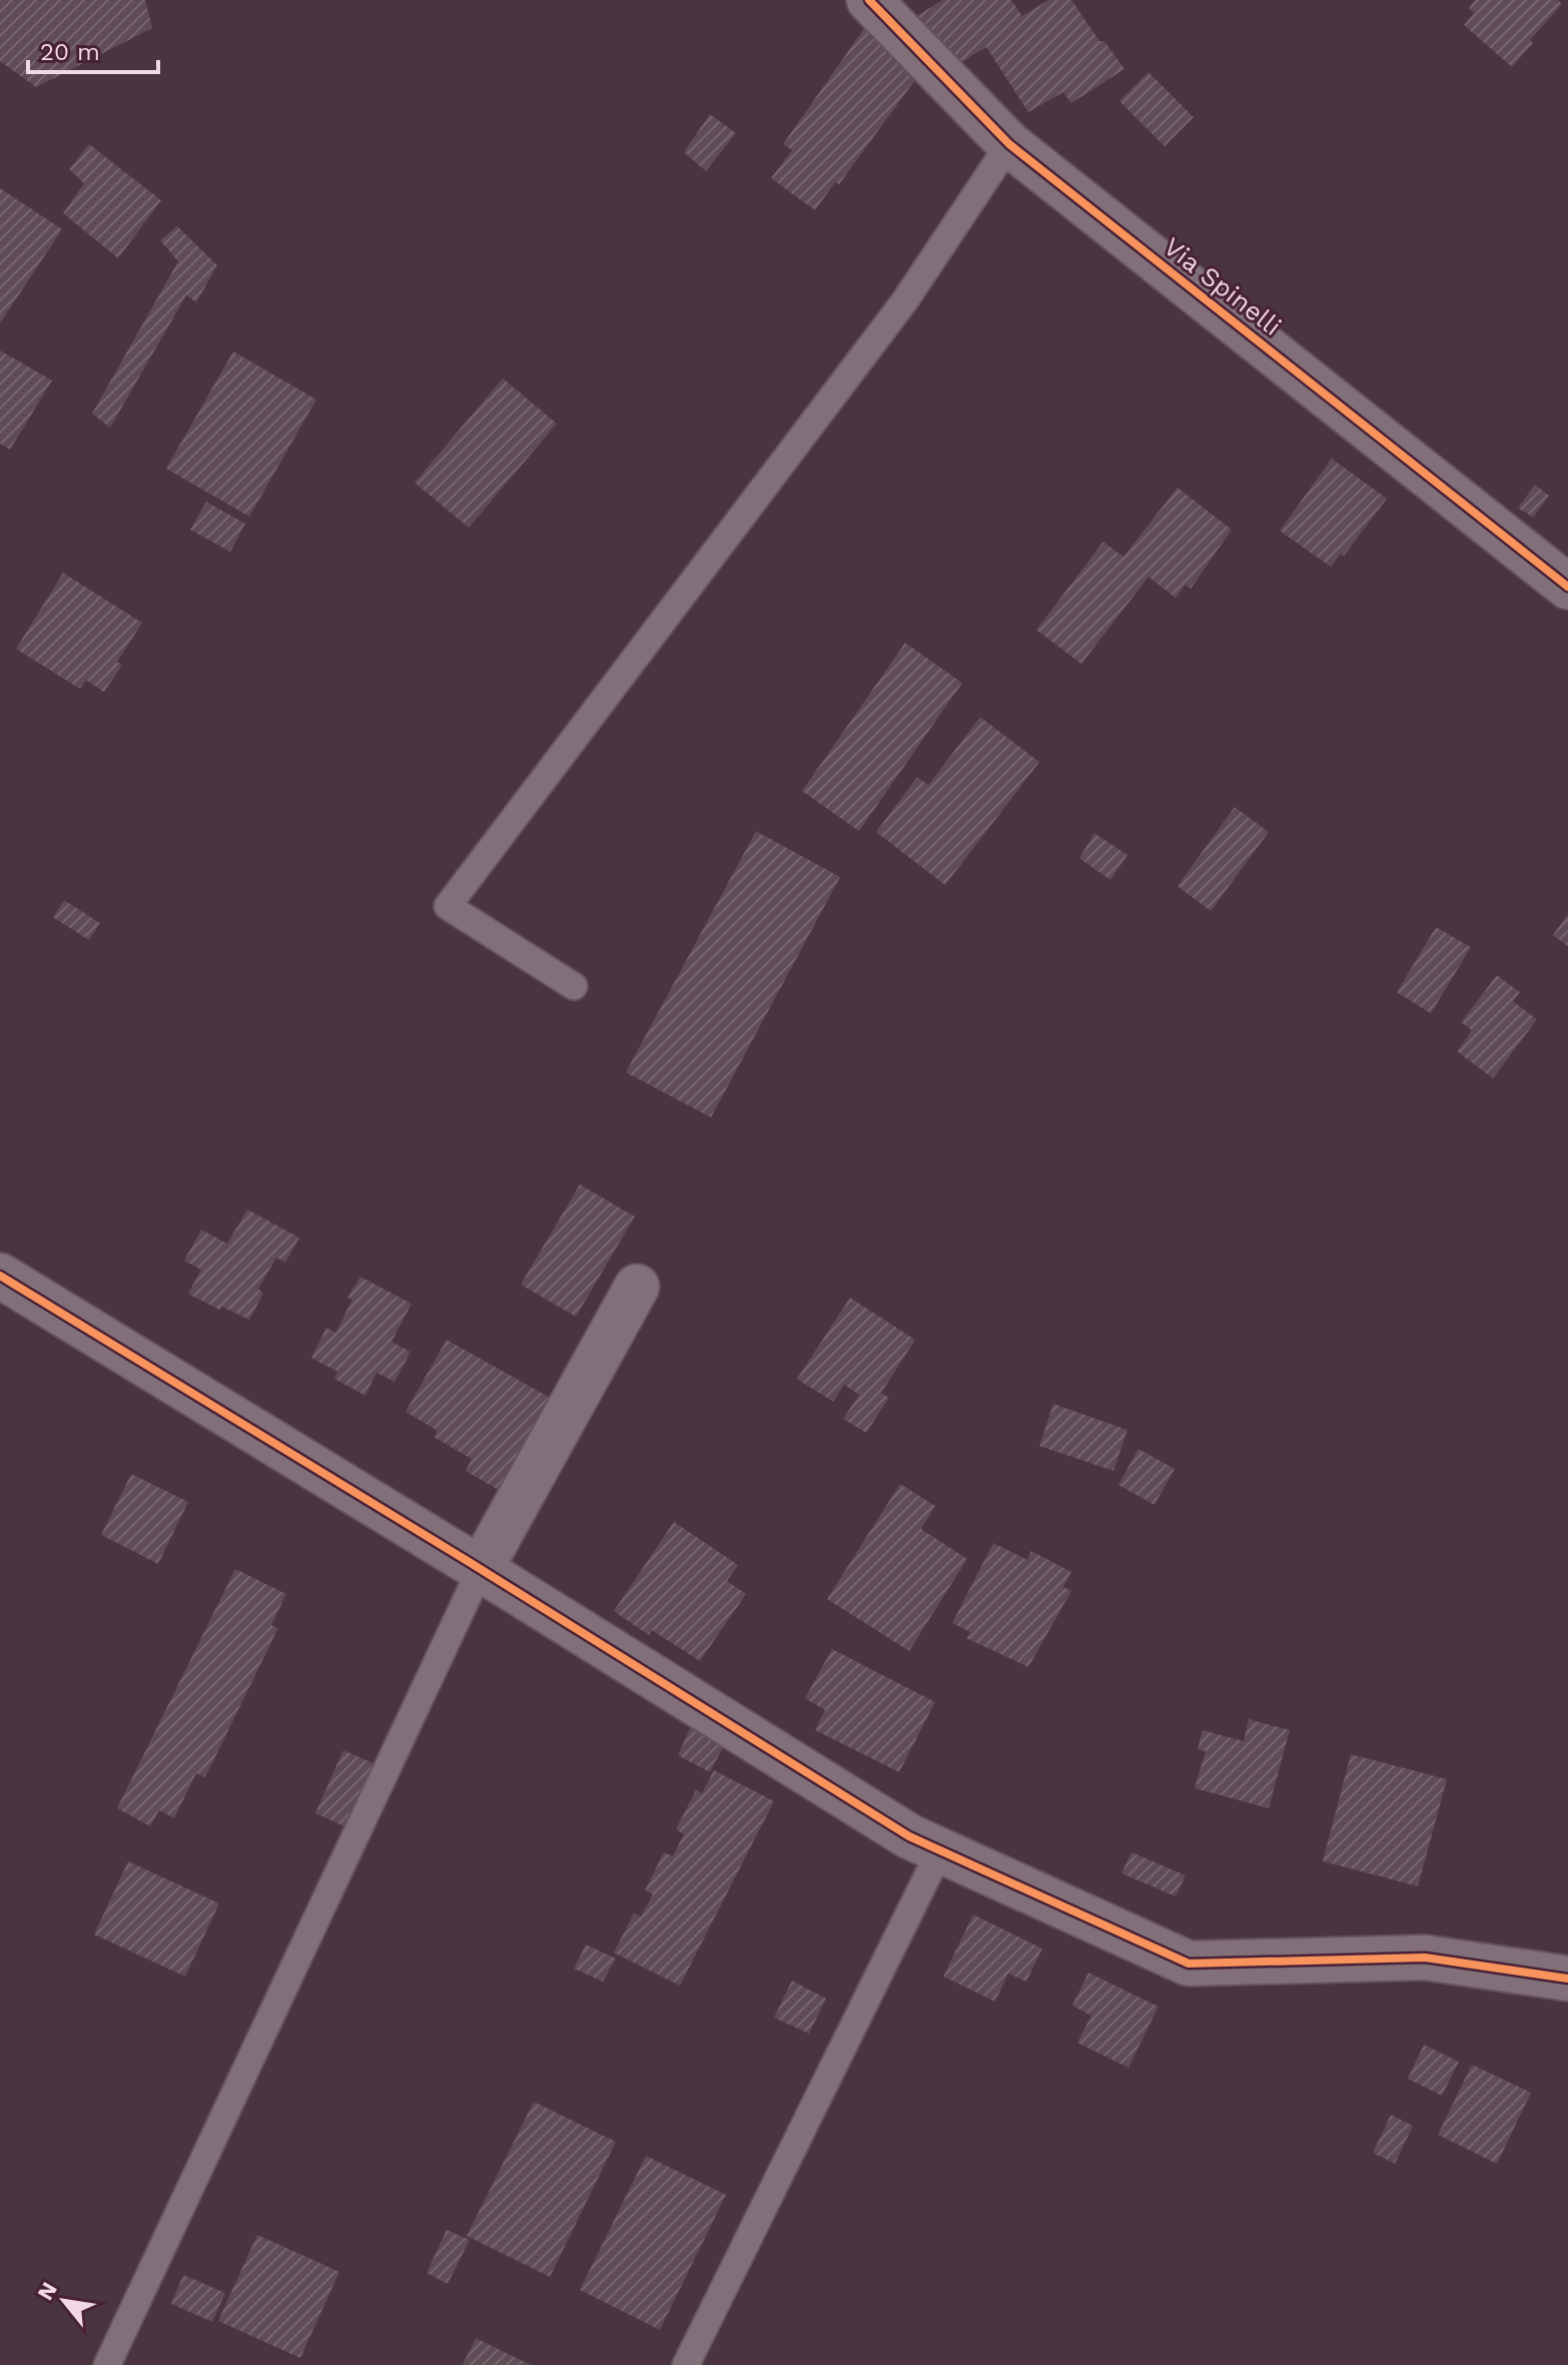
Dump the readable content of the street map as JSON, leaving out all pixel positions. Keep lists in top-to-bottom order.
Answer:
{
  "streets": {
    "street": ["Via Spinelli"]
  },
  "scale_bar": "20 m",
  "north": "top left"
}
